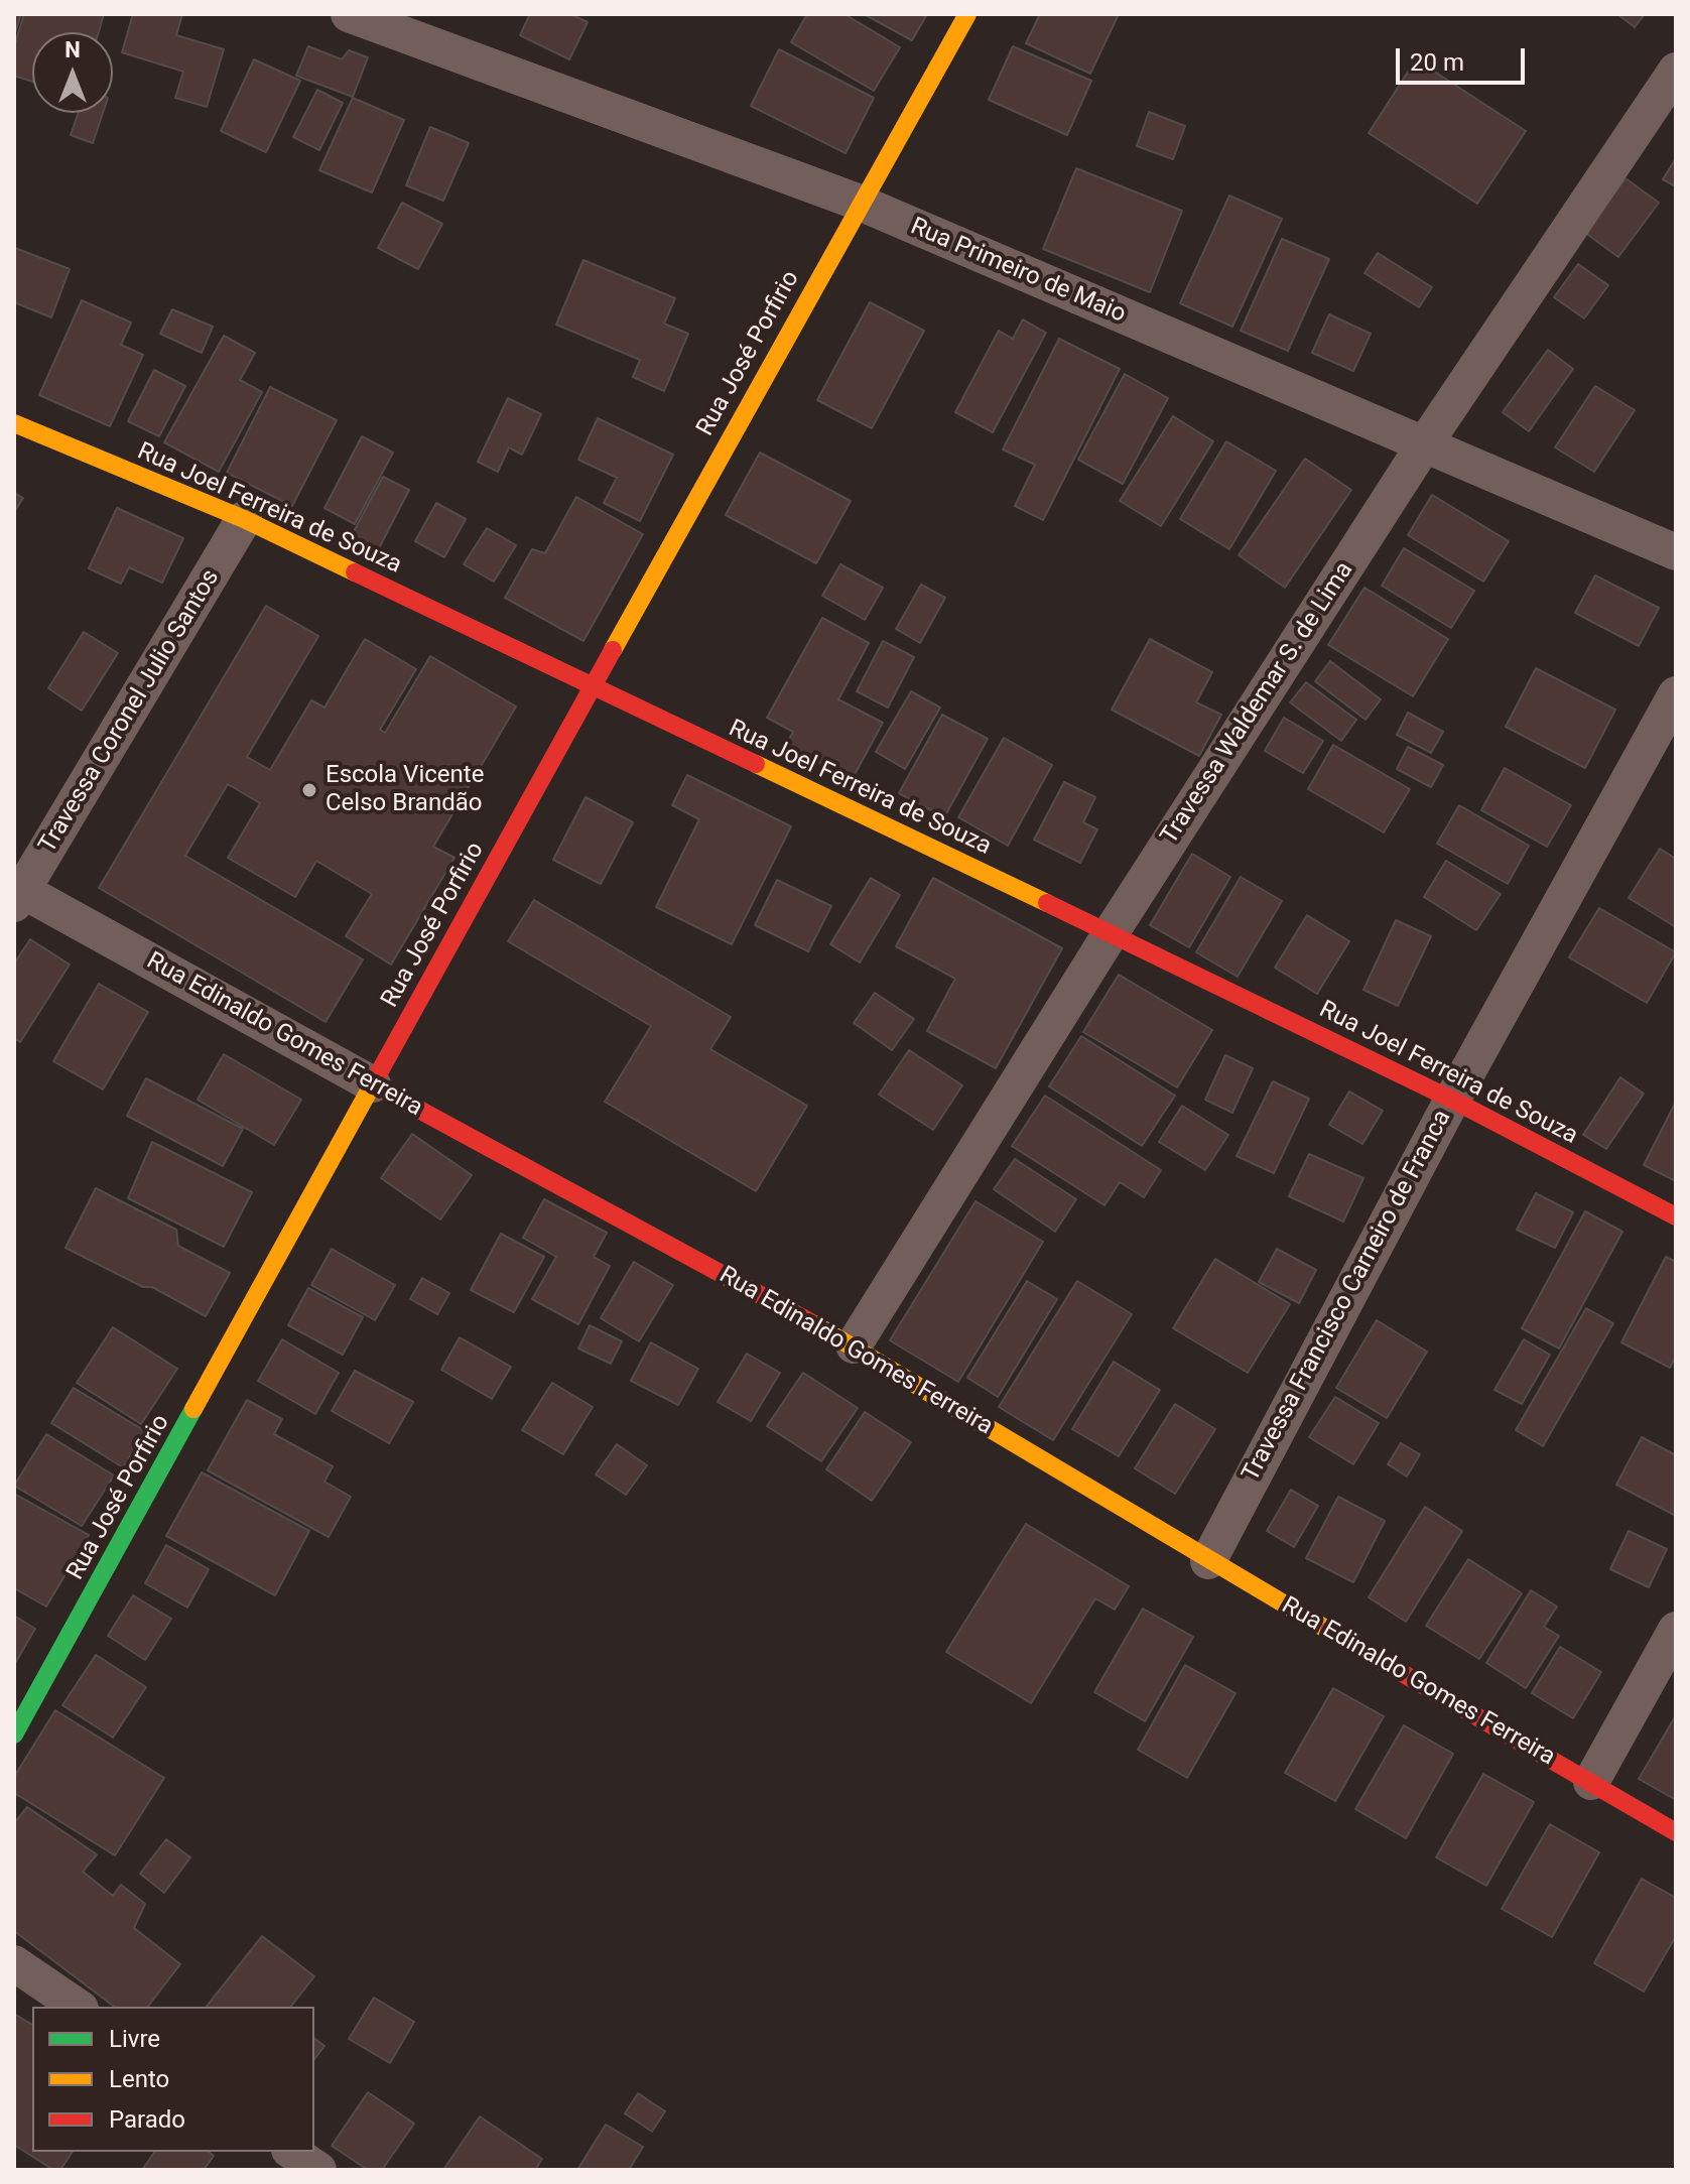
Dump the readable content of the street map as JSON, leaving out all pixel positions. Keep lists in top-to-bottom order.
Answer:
{
  "streets": {
    "street": [
      "Rua Primeiro de Maio",
      "Rua José Porfirio",
      "Rua Joel Ferreira de Souza",
      "Travessa Waldemar S. de Lima",
      "Travessa Coronel Julio Santos",
      "Rua Edinaldo Gomes Ferreira",
      "Travessa Francisco Carneiro de Franca"
    ]
  },
  "crossings": [
    ["Rua Primeiro de Maio", "Rua José Porfirio"],
    ["Rua Primeiro de Maio", "Travessa Waldemar S. de Lima"],
    ["Rua José Porfirio", "Rua Joel Ferreira de Souza"],
    ["Rua José Porfirio", "Rua Edinaldo Gomes Ferreira"],
    ["Rua Joel Ferreira de Souza", "Travessa Waldemar S. de Lima"],
    ["Rua Joel Ferreira de Souza", "Travessa Coronel Julio Santos"],
    ["Rua Joel Ferreira de Souza", "Travessa Francisco Carneiro de Franca"],
    ["Travessa Waldemar S. de Lima", "Rua Edinaldo Gomes Ferreira"],
    ["Travessa Coronel Julio Santos", "Rua Edinaldo Gomes Ferreira"],
    ["Rua Edinaldo Gomes Ferreira", "Travessa Francisco Carneiro de Franca"]
  ],
  "places": ["Escola Vicente Celso Brandão"],
  "legend": ["Livre", "Lento", "Parado"],
  "scale_bar": "20 m",
  "north": "top"
}
